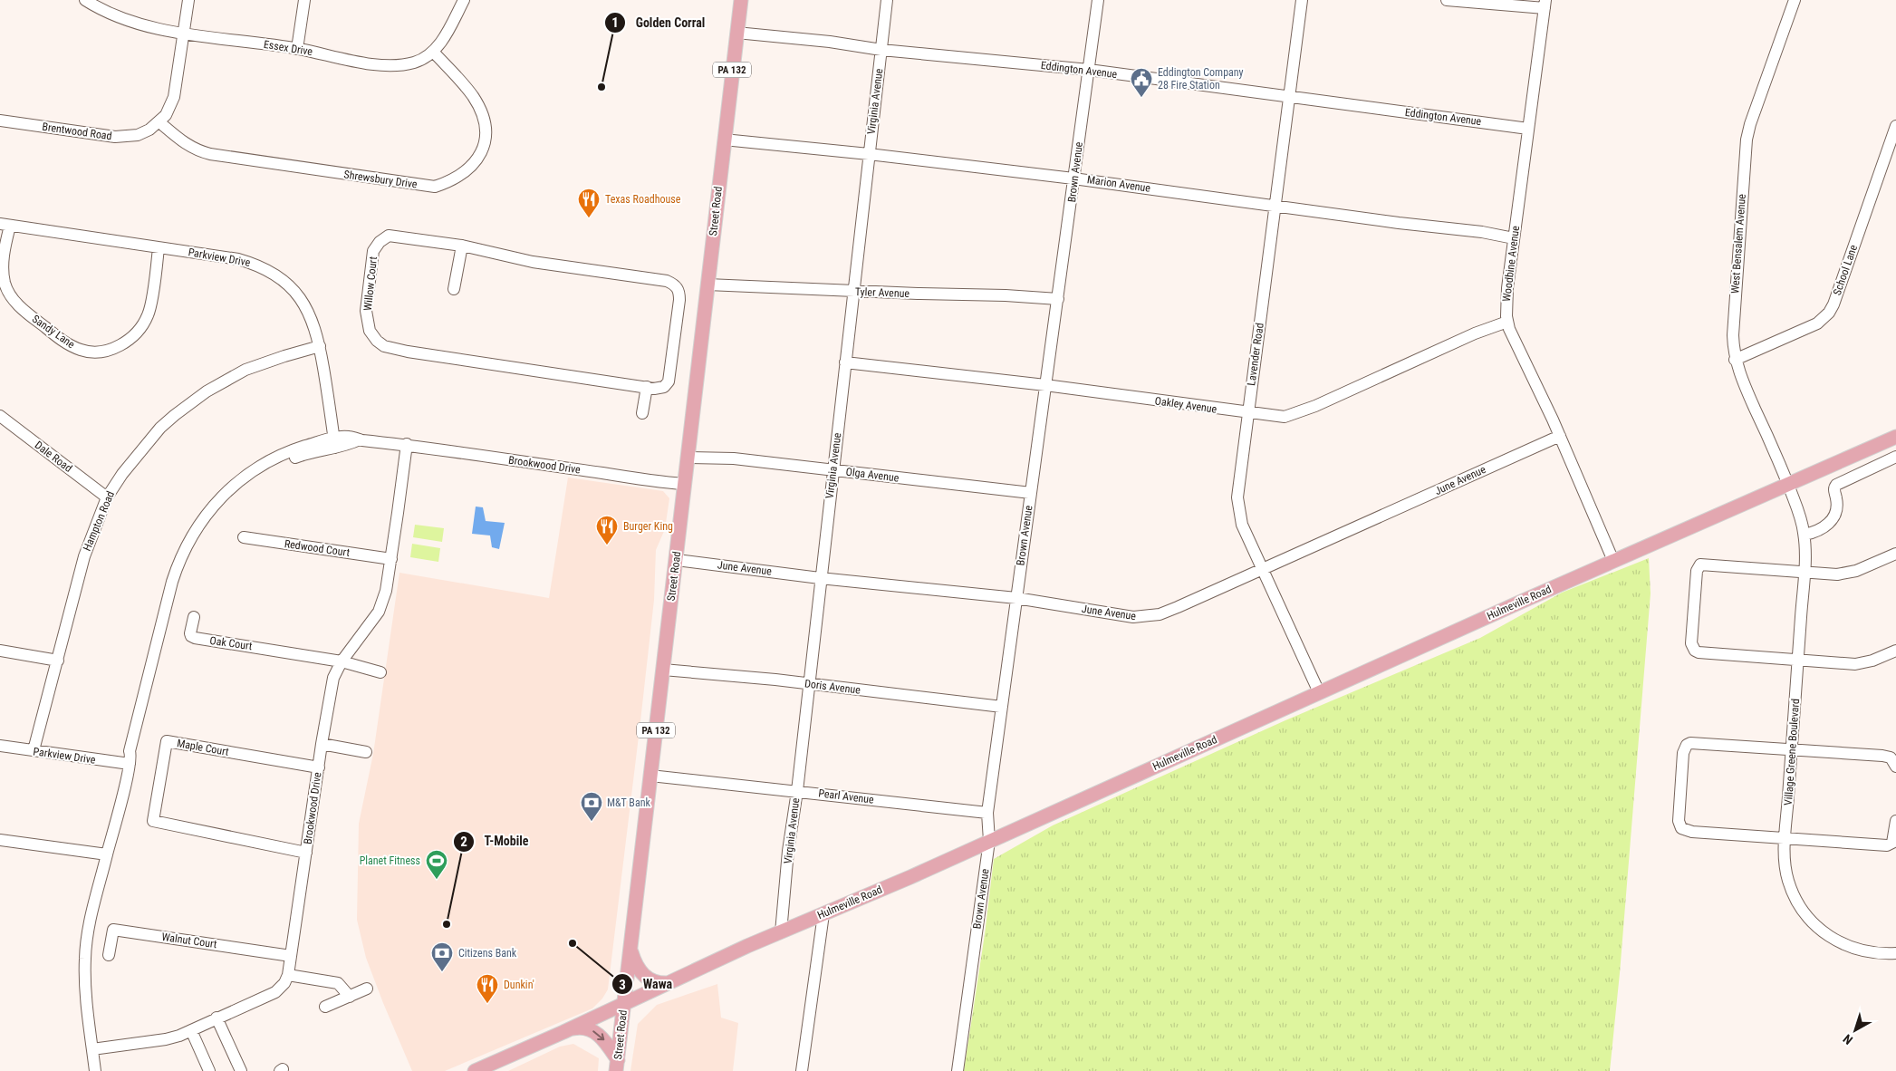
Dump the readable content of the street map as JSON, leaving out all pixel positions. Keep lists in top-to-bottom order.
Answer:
{
  "streets": {
    "main road": ["PA 132", "Street Road", "Hulmeville Road"],
    "street": [
      "Essex Drive",
      "Eddington Avenue",
      "Virginia Avenue",
      "Brentwood Road",
      "Brown Avenue",
      "Shrewsbury Drive",
      "Marion Avenue",
      "West Bensalem Avenue",
      "Parkview Drive",
      "Woodbine Avenue",
      "School Lane",
      "Willow Court",
      "Tyler Avenue",
      "Sandy Lane",
      "Lavender Road",
      "Oakley Avenue",
      "Dale Road",
      "Brookwood Drive",
      "Olga Avenue",
      "June Avenue",
      "Hampton Road",
      "Redwood Court",
      "Oak Court",
      "Doris Avenue",
      "Maple Court",
      "Village Greene Boulevard",
      "Pearl Avenue",
      "Walnut Court"
    ]
  },
  "crossings": [
    ["Essex Drive", "Brentwood Road"],
    ["Essex Drive", "Shrewsbury Drive"],
    ["Eddington Avenue", "Virginia Avenue"],
    ["Eddington Avenue", "Brown Avenue"],
    ["Eddington Avenue", "Street Road"],
    ["Eddington Avenue", "Woodbine Avenue"],
    ["Eddington Avenue", "Lavender Road"],
    ["Virginia Avenue", "Marion Avenue"],
    ["Virginia Avenue", "Tyler Avenue"],
    ["Virginia Avenue", "Oakley Avenue"],
    ["Virginia Avenue", "Olga Avenue"],
    ["Virginia Avenue", "June Avenue"],
    ["Virginia Avenue", "Hulmeville Road"],
    ["Virginia Avenue", "Doris Avenue"],
    ["Virginia Avenue", "Pearl Avenue"],
    ["Brentwood Road", "Shrewsbury Drive"],
    ["Brown Avenue", "Marion Avenue"],
    ["Brown Avenue", "Tyler Avenue"],
    ["Brown Avenue", "Oakley Avenue"],
    ["Brown Avenue", "Olga Avenue"],
    ["Brown Avenue", "June Avenue"],
    ["Brown Avenue", "Hulmeville Road"],
    ["Brown Avenue", "Doris Avenue"],
    ["Brown Avenue", "Pearl Avenue"],
    ["Marion Avenue", "Street Road"],
    ["Marion Avenue", "Woodbine Avenue"],
    ["Marion Avenue", "Lavender Road"],
    ["Street Road", "Tyler Avenue"],
    ["Street Road", "Brookwood Drive"],
    ["Street Road", "Olga Avenue"],
    ["Street Road", "June Avenue"],
    ["Street Road", "Hulmeville Road"],
    ["Street Road", "Doris Avenue"],
    ["Street Road", "Pearl Avenue"],
    ["West Bensalem Avenue", "School Lane"],
    ["West Bensalem Avenue", "Hulmeville Road"],
    ["West Bensalem Avenue", "Village Greene Boulevard"],
    ["Parkview Drive", "Sandy Lane"],
    ["Parkview Drive", "Brookwood Drive"],
    ["Parkview Drive", "Hampton Road"],
    ["Woodbine Avenue", "Oakley Avenue"],
    ["Woodbine Avenue", "June Avenue"],
    ["Woodbine Avenue", "Hulmeville Road"],
    ["Lavender Road", "Oakley Avenue"],
    ["Lavender Road", "June Avenue"],
    ["Lavender Road", "Hulmeville Road"],
    ["Dale Road", "Hampton Road"],
    ["Brookwood Drive", "Redwood Court"],
    ["Brookwood Drive", "Oak Court"],
    ["Brookwood Drive", "Maple Court"],
    ["Brookwood Drive", "Walnut Court"],
    ["Hulmeville Road", "Village Greene Boulevard"]
  ],
  "places": {
    "other": ["Golden Corral", "T-Mobile", "Wawa"],
    "public building": ["Eddington Company 28 Fire Station"],
    "restaurant": ["Texas Roadhouse", "Burger King", "Dunkin'"],
    "bank": ["M&T Bank", "Citizens Bank"],
    "sports": ["Planet Fitness"]
  },
  "north": "bottom left"
}
